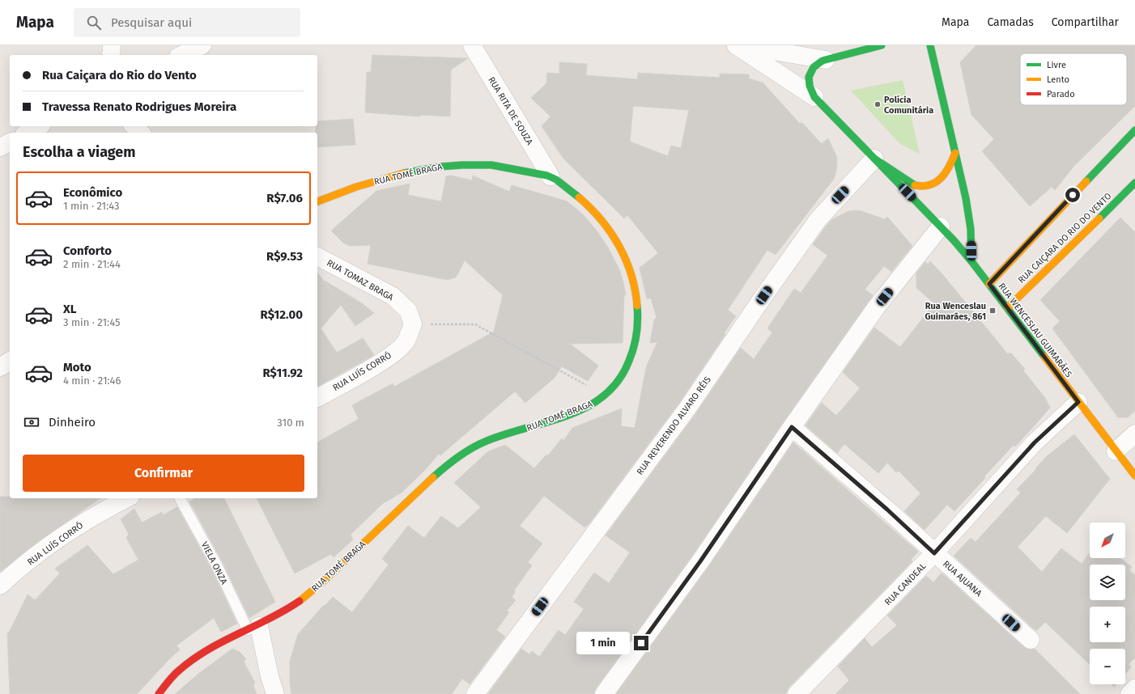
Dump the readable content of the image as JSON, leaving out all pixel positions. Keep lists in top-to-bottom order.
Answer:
{
  "streets": {
    "street": [
      "RUA RITA DE SOUZA",
      "RUA TOMÉ BRAGA",
      "RUA CAIÇARA DO RIO DO VENTO",
      "RUA TOMAZ BRAGA",
      "RUA WENCESLAU GUIMARÃES",
      "RUA LUÍS CORRÓ",
      "RUA REVERENDO ALVARO RÉIS",
      "RUA AJUANA",
      "RUA CANDEAL"
    ],
    "lane": ["VIELA ONZA"]
  },
  "crossings": [
    ["RUA RITA DE SOUZA", "RUA TOMÉ BRAGA"],
    ["RUA TOMÉ BRAGA", "VIELA ONZA"],
    ["RUA CAIÇARA DO RIO DO VENTO", "RUA WENCESLAU GUIMARÃES"],
    ["RUA TOMAZ BRAGA", "RUA LUÍS CORRÓ"],
    ["RUA WENCESLAU GUIMARÃES", "RUA REVERENDO ALVARO RÉIS"],
    ["RUA WENCESLAU GUIMARÃES", "RUA CANDEAL"],
    ["RUA AJUANA", "RUA CANDEAL"]
  ],
  "places": {
    "other": ["Polícia Comunitária"],
    "transit": ["Rua Wenceslau Guimarães, 861"]
  },
  "legend": ["Livre", "Lento", "Parado"],
  "north": "bottom left",
  "page": {
    "header": "Mapa",
    "search": "Pesquisar aqui",
    "nav": ["Mapa", "Camadas", "Compartilhar"],
    "banner": ["Rua Caiçara do Rio do Vento", "Travessa Renato Rodrigues Moreira"],
    "heading": "Escolha a viagem",
    "list": [
      {
        "name": "Econômico",
        "note": "1 min · 21:43",
        "value": "R$7.06"
      },
      {
        "name": "Conforto",
        "note": "2 min · 21:44",
        "value": "R$9.53"
      },
      {
        "name": "XL",
        "note": "3 min · 21:45",
        "value": "R$12.00"
      },
      {
        "name": "Moto",
        "note": "4 min · 21:46",
        "value": "R$11.92"
      }
    ],
    "pay": ["Dinheiro", "310 m"],
    "buttons": "Confirmar",
    "map_buttons": ["+", "−"],
    "bubble": "1 min"
  }
}
